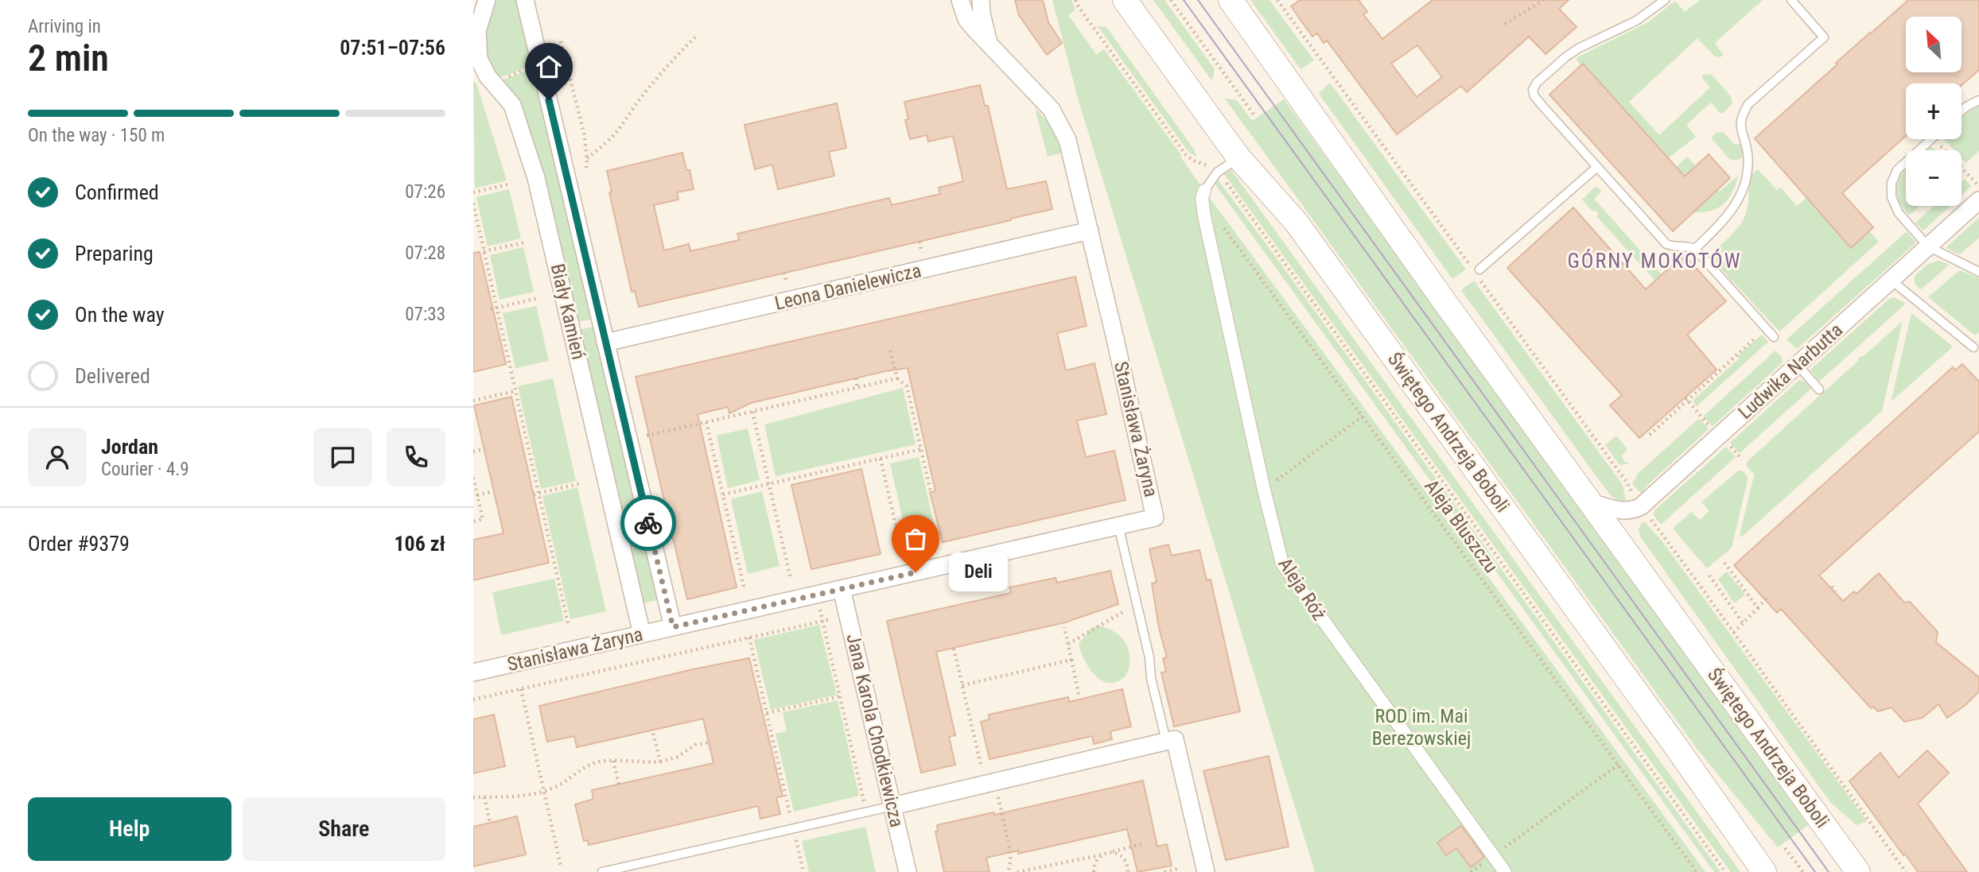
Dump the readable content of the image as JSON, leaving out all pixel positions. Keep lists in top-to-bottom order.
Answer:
{
  "streets": {
    "main road": ["Świętego Andrzeja Boboli"],
    "street": [
      "Leona Danielewicza",
      "Biały Kamień",
      "Ludwika Narbutta",
      "Stanisława Żaryna",
      "Aleja Róż",
      "Jana Karola Chodkiewicza"
    ],
    "path": ["Aleja Bluszczu"]
  },
  "crossings": [
    ["Leona Danielewicza", "Biały Kamień"],
    ["Leona Danielewicza", "Stanisława Żaryna"],
    ["Biały Kamień", "Stanisława Żaryna"],
    ["Ludwika Narbutta", "Świętego Andrzeja Boboli"],
    ["Stanisława Żaryna", "Jana Karola Chodkiewicza"]
  ],
  "districts": ["GÓRNY MOKOTÓW"],
  "parks": ["ROD im. Mai Berezowskiej"],
  "places": ["Deli"],
  "north": "top left",
  "page": {
    "heading": ["2 min", "Arriving in", "07:51–07:56"],
    "panel": [
      "Jordan",
      "Courier · 4.9",
      "Order #9379",
      "106 zł"
    ],
    "map_buttons": ["+", "−"],
    "bar": "On the way · 150 m",
    "list": [
      ["Confirmed", "07:26"],
      ["Preparing", "07:28"],
      ["On the way", "07:33"],
      "Delivered"
    ],
    "bubble": "Deli",
    "buttons": ["Help", "Share"]
  }
}
